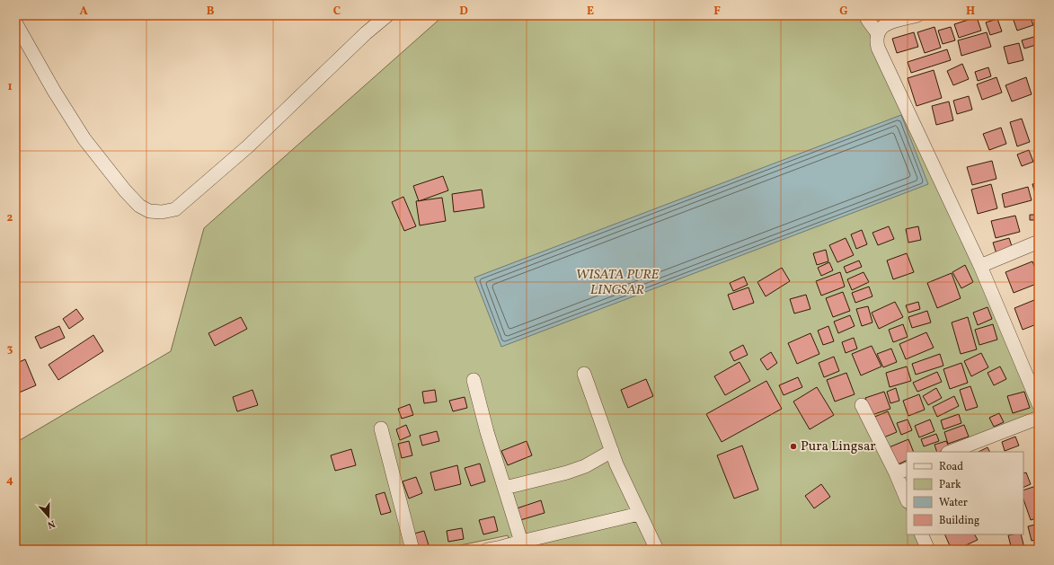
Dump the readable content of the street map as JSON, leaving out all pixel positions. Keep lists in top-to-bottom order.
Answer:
{
  "parks": ["WISATA PURE LINGSAR"],
  "places": ["Pura Lingsar"],
  "legend": [
    "Road",
    "Park",
    "Water",
    "Building"
  ],
  "north": "bottom",
  "grid": {
    "columns": [
      "A",
      "B",
      "C",
      "D",
      "E",
      "F",
      "G",
      "H"
    ],
    "rows": [
      "1",
      "2",
      "3",
      "4"
    ]
  }
}
